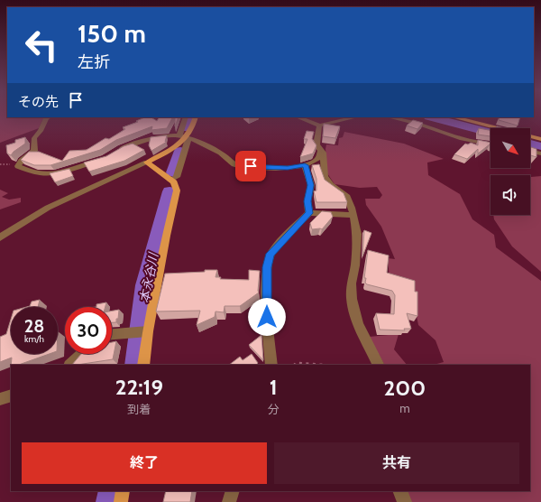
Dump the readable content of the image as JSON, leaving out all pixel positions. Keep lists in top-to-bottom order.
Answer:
{
  "water": ["本永谷川"],
  "north": "bottom right",
  "page": {
    "turn": ["150 m", "左折"],
    "then": "その先",
    "speed": "28 km/h",
    "limit": "30",
    "eta": [
      "22:19",
      "到着",
      "1",
      "分",
      "200",
      "m"
    ],
    "buttons": ["終了", "共有"]
  }
}
